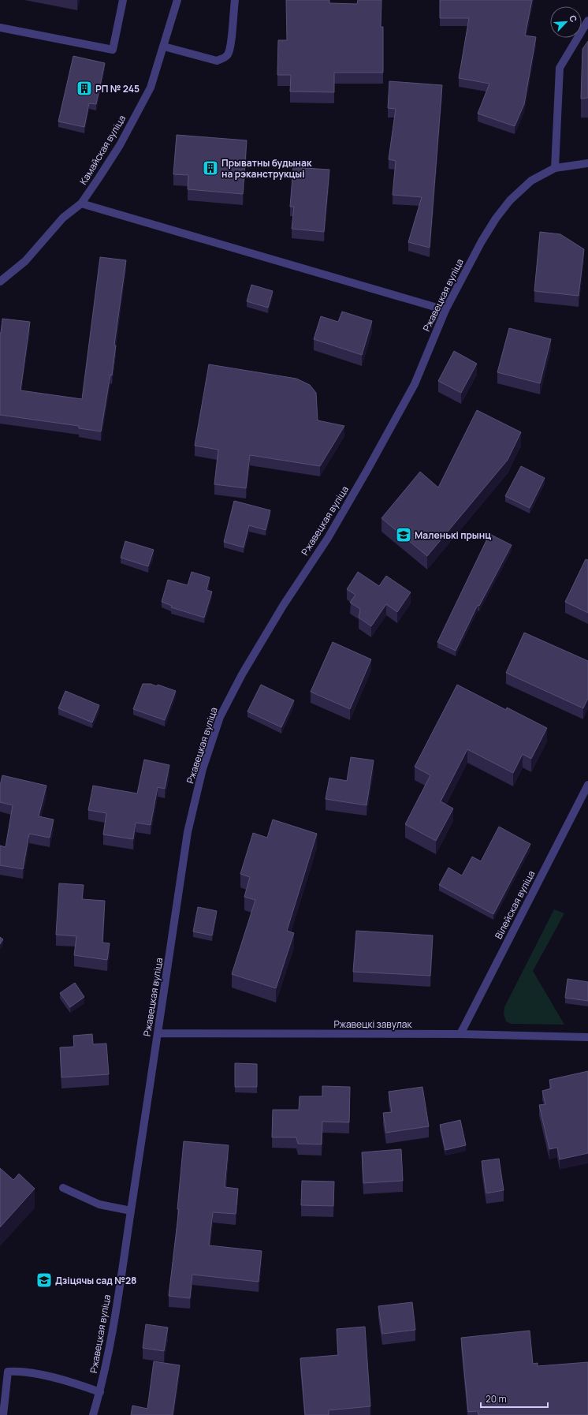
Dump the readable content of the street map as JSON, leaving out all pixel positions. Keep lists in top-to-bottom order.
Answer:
{
  "streets": {
    "street": [
      "Камайская вуліца",
      "Ржавецкая вуліца",
      "Вілейская вуліца",
      "Ржавецкі завулак"
    ]
  },
  "crossings": [
    ["Ржавецкая вуліца", "Ржавецкі завулак"],
    ["Вілейская вуліца", "Ржавецкі завулак"]
  ],
  "places": {
    "building": ["РП № 245", "Прыватны будынак на рэканструкцыі"],
    "school or university": ["Маленькі прынц", "Дзіцячы сад №28"]
  },
  "scale_bar": "20 m",
  "north": "top right"
}
